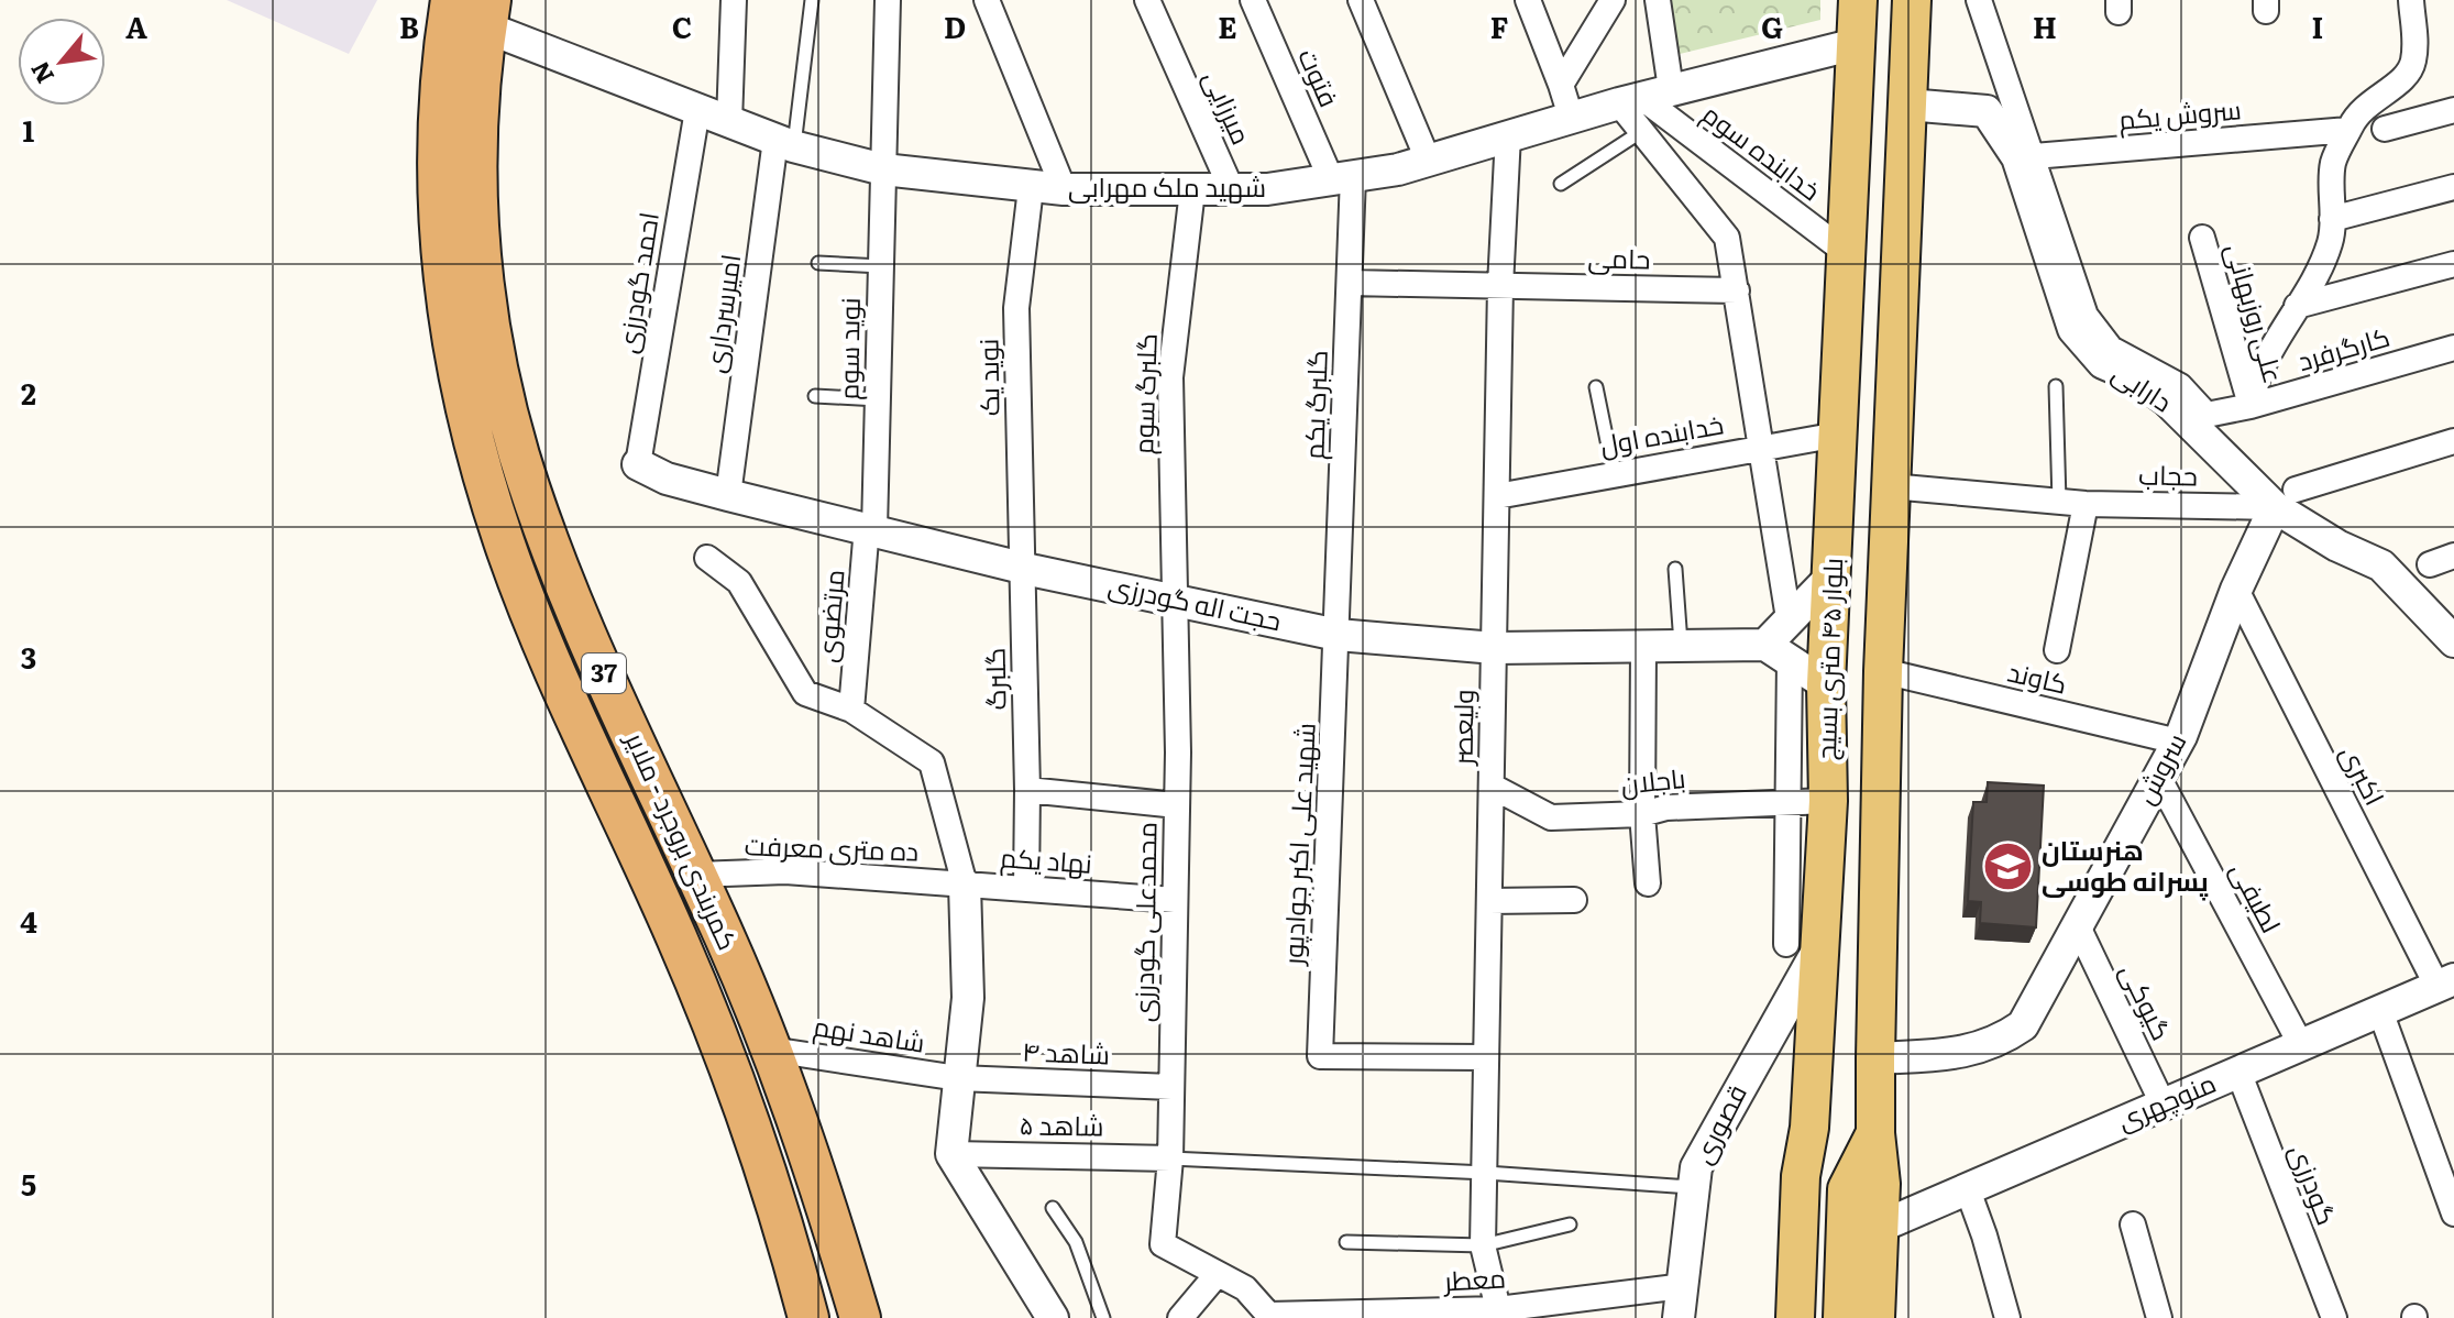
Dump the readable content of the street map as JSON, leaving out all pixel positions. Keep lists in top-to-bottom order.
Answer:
{
  "streets": {
    "highway": ["37", "کمربندی بروجرد - ملایر"],
    "main road": ["بلوار ۴۵ متری بسیج"],
    "street": [
      "فتوت",
      "میرزایی",
      "سروش یکم",
      "خدابنده سوم",
      "شهید ملک مهرابی",
      "حامی",
      "احمد گودرزی",
      "امیرسرداری",
      "علی روزبهانی",
      "نوید سوم",
      "کارگرفرد",
      "نوید یک",
      "دارابی",
      "گلبرگ سوم",
      "گلبرگ یکم",
      "خدابنده اول",
      "حجاب",
      "حجت اله گودرزی",
      "مرتضوی",
      "گلبرگ",
      "کاوند",
      "ولیعصر",
      "سروش",
      "اکبری",
      "باجلان",
      "شهید علی اکبر جوادپور",
      "ده متری معرفت",
      "نهاد یکم",
      "لطیفی",
      "محمدعلی گودرزی",
      "گیوکی",
      "شاهد نهم",
      "شاهد ۴",
      "منوچهری",
      "قصوری",
      "شاهد ۵",
      "گودرزی",
      "معطر"
    ]
  },
  "crossings": [
    ["فتوت", "شهید ملک مهرابی"],
    ["فتوت", "گلبرگ یکم"],
    ["میرزایی", "شهید ملک مهرابی"],
    ["سروش یکم", "کارگرفرد"],
    ["سروش یکم", "دارابی"],
    ["خدابنده سوم", "شهید ملک مهرابی"],
    ["خدابنده سوم", "بلوار ۴۵ متری بسیج"],
    ["شهید ملک مهرابی", "احمد گودرزی"],
    ["شهید ملک مهرابی", "امیرسرداری"],
    ["شهید ملک مهرابی", "نوید سوم"],
    ["شهید ملک مهرابی", "نوید یک"],
    ["شهید ملک مهرابی", "گلبرگ سوم"],
    ["شهید ملک مهرابی", "گلبرگ یکم"],
    ["شهید ملک مهرابی", "بلوار ۴۵ متری بسیج"],
    ["شهید ملک مهرابی", "ولیعصر"],
    ["شهید ملک مهرابی", "کمربندی بروجرد - ملایر"],
    ["حامی", "گلبرگ یکم"],
    ["حامی", "ولیعصر"],
    ["احمد گودرزی", "حجت اله گودرزی"],
    ["امیرسرداری", "حجت اله گودرزی"],
    ["علی روزبهانی", "کارگرفرد"],
    ["نوید سوم", "حجت اله گودرزی"],
    ["نوید سوم", "مرتضوی"],
    ["کارگرفرد", "دارابی"],
    ["نوید یک", "حجت اله گودرزی"],
    ["نوید یک", "گلبرگ"],
    ["دارابی", "حجاب"],
    ["دارابی", "بلوار ۴۵ متری بسیج"],
    ["دارابی", "سروش"],
    ["گلبرگ سوم", "حجت اله گودرزی"],
    ["گلبرگ سوم", "محمدعلی گودرزی"],
    ["گلبرگ یکم", "حجت اله گودرزی"],
    ["گلبرگ یکم", "شهید علی اکبر جوادپور"],
    ["خدابنده اول", "بلوار ۴۵ متری بسیج"],
    ["خدابنده اول", "ولیعصر"],
    ["حجاب", "بلوار ۴۵ متری بسیج"],
    ["حجاب", "سروش"],
    ["حجت اله گودرزی", "مرتضوی"],
    ["حجت اله گودرزی", "گلبرگ"],
    ["حجت اله گودرزی", "ولیعصر"],
    ["حجت اله گودرزی", "شهید علی اکبر جوادپور"],
    ["حجت اله گودرزی", "محمدعلی گودرزی"],
    ["بلوار ۴۵ متری بسیج", "کاوند"],
    ["بلوار ۴۵ متری بسیج", "سروش"],
    ["بلوار ۴۵ متری بسیج", "باجلان"],
    ["بلوار ۴۵ متری بسیج", "منوچهری"],
    ["بلوار ۴۵ متری بسیج", "قصوری"],
    ["گلبرگ", "نهاد یکم"],
    ["کاوند", "سروش"],
    ["ولیعصر", "باجلان"],
    ["ولیعصر", "شهید علی اکبر جوادپور"],
    ["ولیعصر", "معطر"],
    ["سروش", "اکبری"],
    ["سروش", "لطیفی"],
    ["سروش", "گیوکی"],
    ["اکبری", "منوچهری"],
    ["کمربندی بروجرد - ملایر", "ده متری معرفت"],
    ["کمربندی بروجرد - ملایر", "شاهد نهم"],
    ["ده متری معرفت", "نهاد یکم"],
    ["نهاد یکم", "محمدعلی گودرزی"],
    ["لطیفی", "منوچهری"],
    ["محمدعلی گودرزی", "شاهد ۴"],
    ["محمدعلی گودرزی", "شاهد ۵"],
    ["گیوکی", "منوچهری"],
    ["شاهد نهم", "شاهد ۴"],
    ["منوچهری", "گودرزی"],
    ["قصوری", "معطر"]
  ],
  "places": {
    "school or university": ["هنرستان پسرانه طوسی"]
  },
  "north": "bottom left",
  "grid": {
    "columns": [
      "A",
      "B",
      "C",
      "D",
      "E",
      "F",
      "G",
      "H",
      "I"
    ],
    "rows": [
      "1",
      "2",
      "3",
      "4",
      "5"
    ]
  }
}
